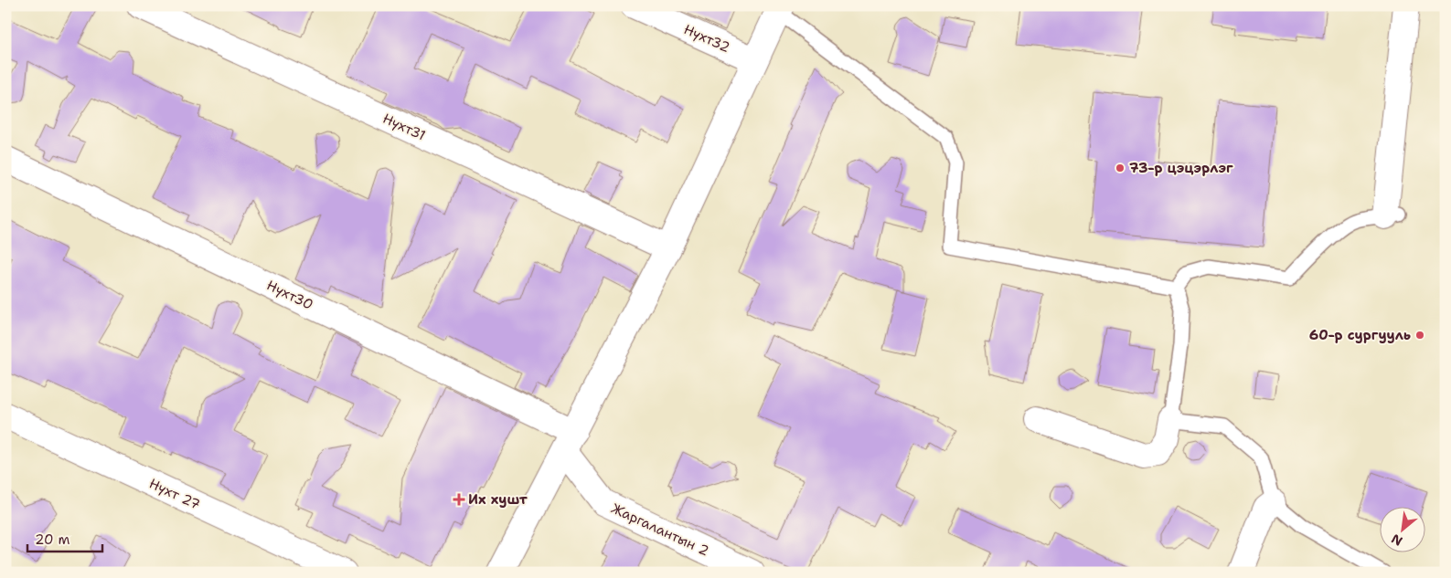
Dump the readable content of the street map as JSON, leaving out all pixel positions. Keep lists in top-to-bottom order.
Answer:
{
  "streets": {
    "street": [
      "Нүхт32",
      "Нүхт31",
      "Нүхт30",
      "Нүхт 27",
      "Жаргалантын 2"
    ]
  },
  "crossings": [
    ["Нүхт30", "Жаргалантын 2"]
  ],
  "places": {
    "other": ["73-р цэцэрлэг", "60-р сургууль"],
    "health": ["Их хушт"]
  },
  "scale_bar": "20 m",
  "north": "bottom left"
}
